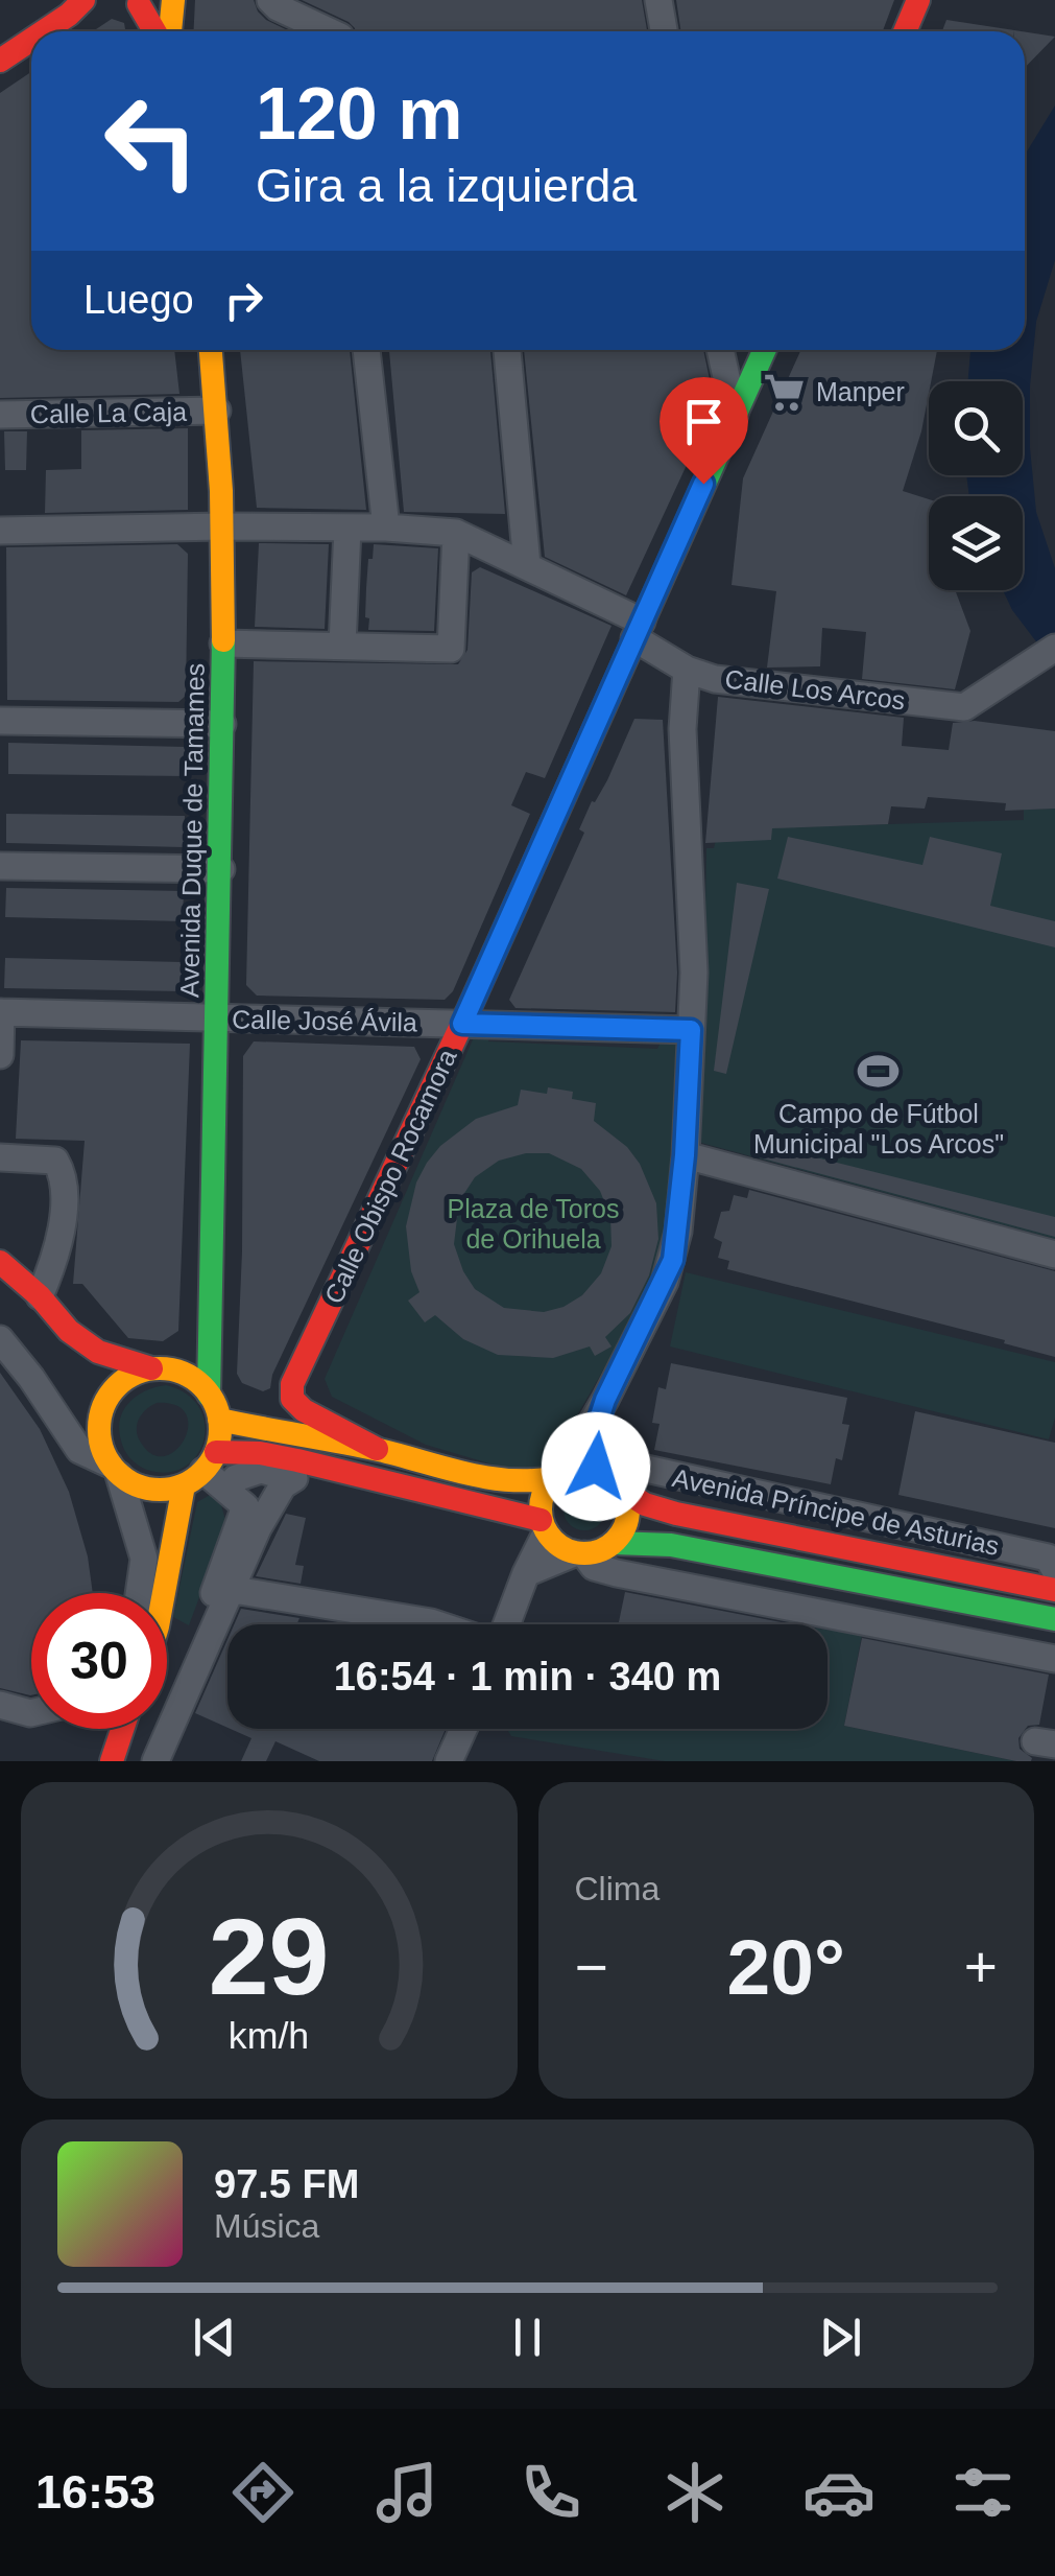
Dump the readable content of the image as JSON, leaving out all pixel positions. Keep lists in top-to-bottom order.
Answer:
{
  "streets": {
    "street": [
      "Calle La Caja",
      "Calle Los Arcos",
      "Avenida Duque de Tamames",
      "Calle José Ávila",
      "Calle Obispo Rocamora",
      "Avenida Príncipe de Asturias"
    ]
  },
  "crossings": [
    ["Calle La Caja", "Avenida Duque de Tamames"],
    ["Calle Los Arcos", "Avenida Duque de Tamames"],
    ["Calle Los Arcos", "Calle Obispo Rocamora"],
    ["Avenida Duque de Tamames", "Calle José Ávila"],
    ["Calle José Ávila", "Calle Obispo Rocamora"]
  ],
  "parks": ["Plaza de Toros de Orihuela"],
  "places": {
    "supermarket": ["Manper"],
    "sports": ["Campo de Fútbol Municipal \"Los Arcos\""]
  },
  "page": {
    "turn": ["120 m", "Gira a la izquierda"],
    "then": "Luego",
    "limit": "30",
    "trip": "16:54 · 1 min · 340 m",
    "tile": "Clima",
    "heat": ["−", "20°", "+"],
    "song": ["97.5 FM", "Música"],
    "tabs": "16:53",
    "gauge": ["29", "km/h"]
  }
}
